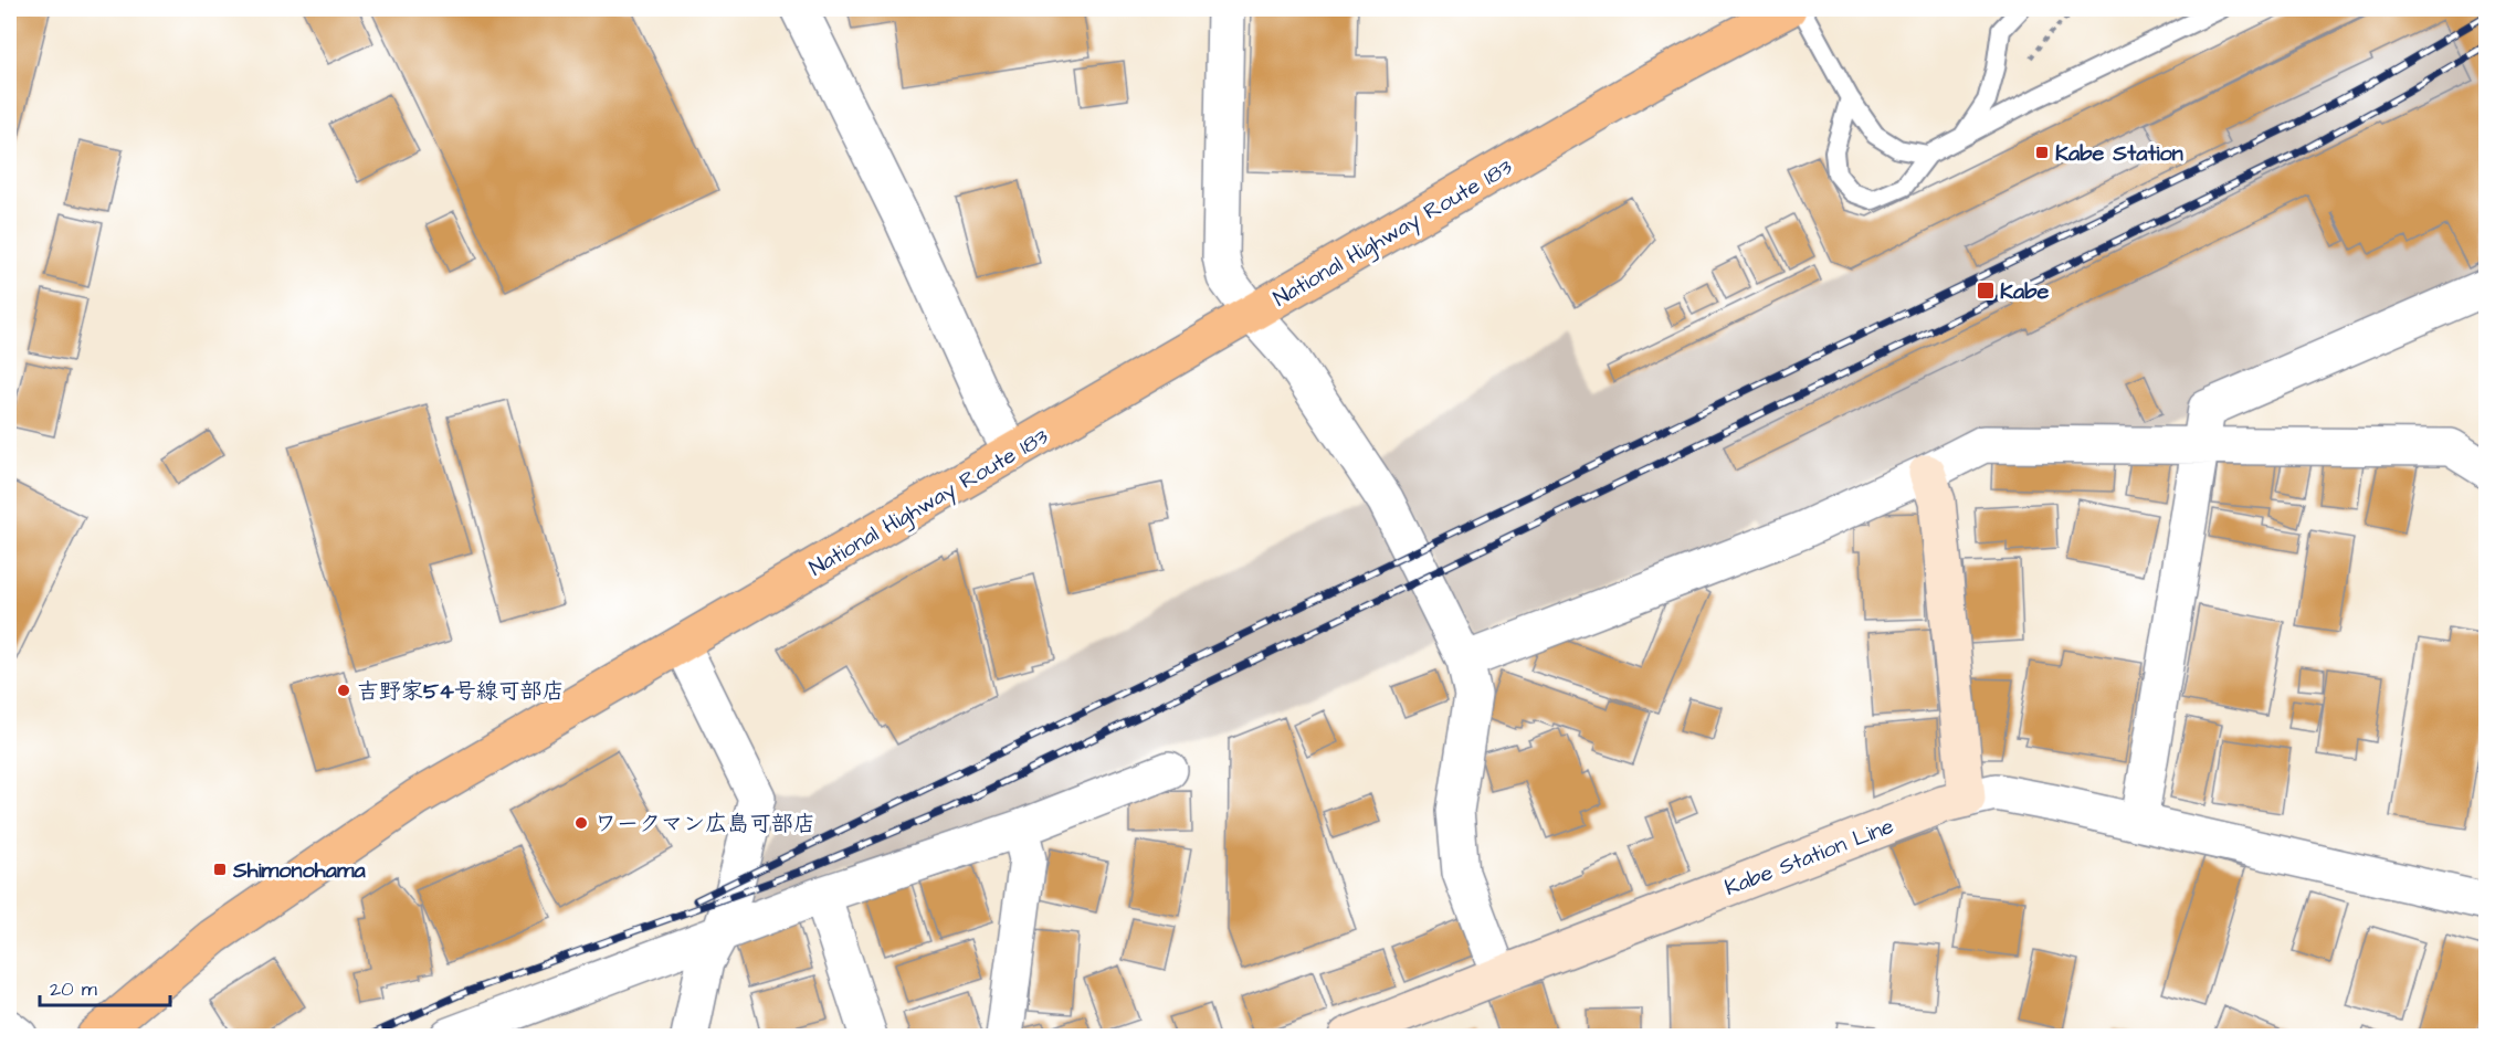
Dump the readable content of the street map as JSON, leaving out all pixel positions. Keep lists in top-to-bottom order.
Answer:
{
  "streets": {
    "highway": ["National Highway Route 183"],
    "main road": ["Kabe Station Line"]
  },
  "places": {
    "transit": ["Kabe Station", "Kabe", "Shimonohama"],
    "other": ["吉野家54号線可部店", "ワークマン広島可部店"]
  },
  "scale_bar": "20 m"
}
